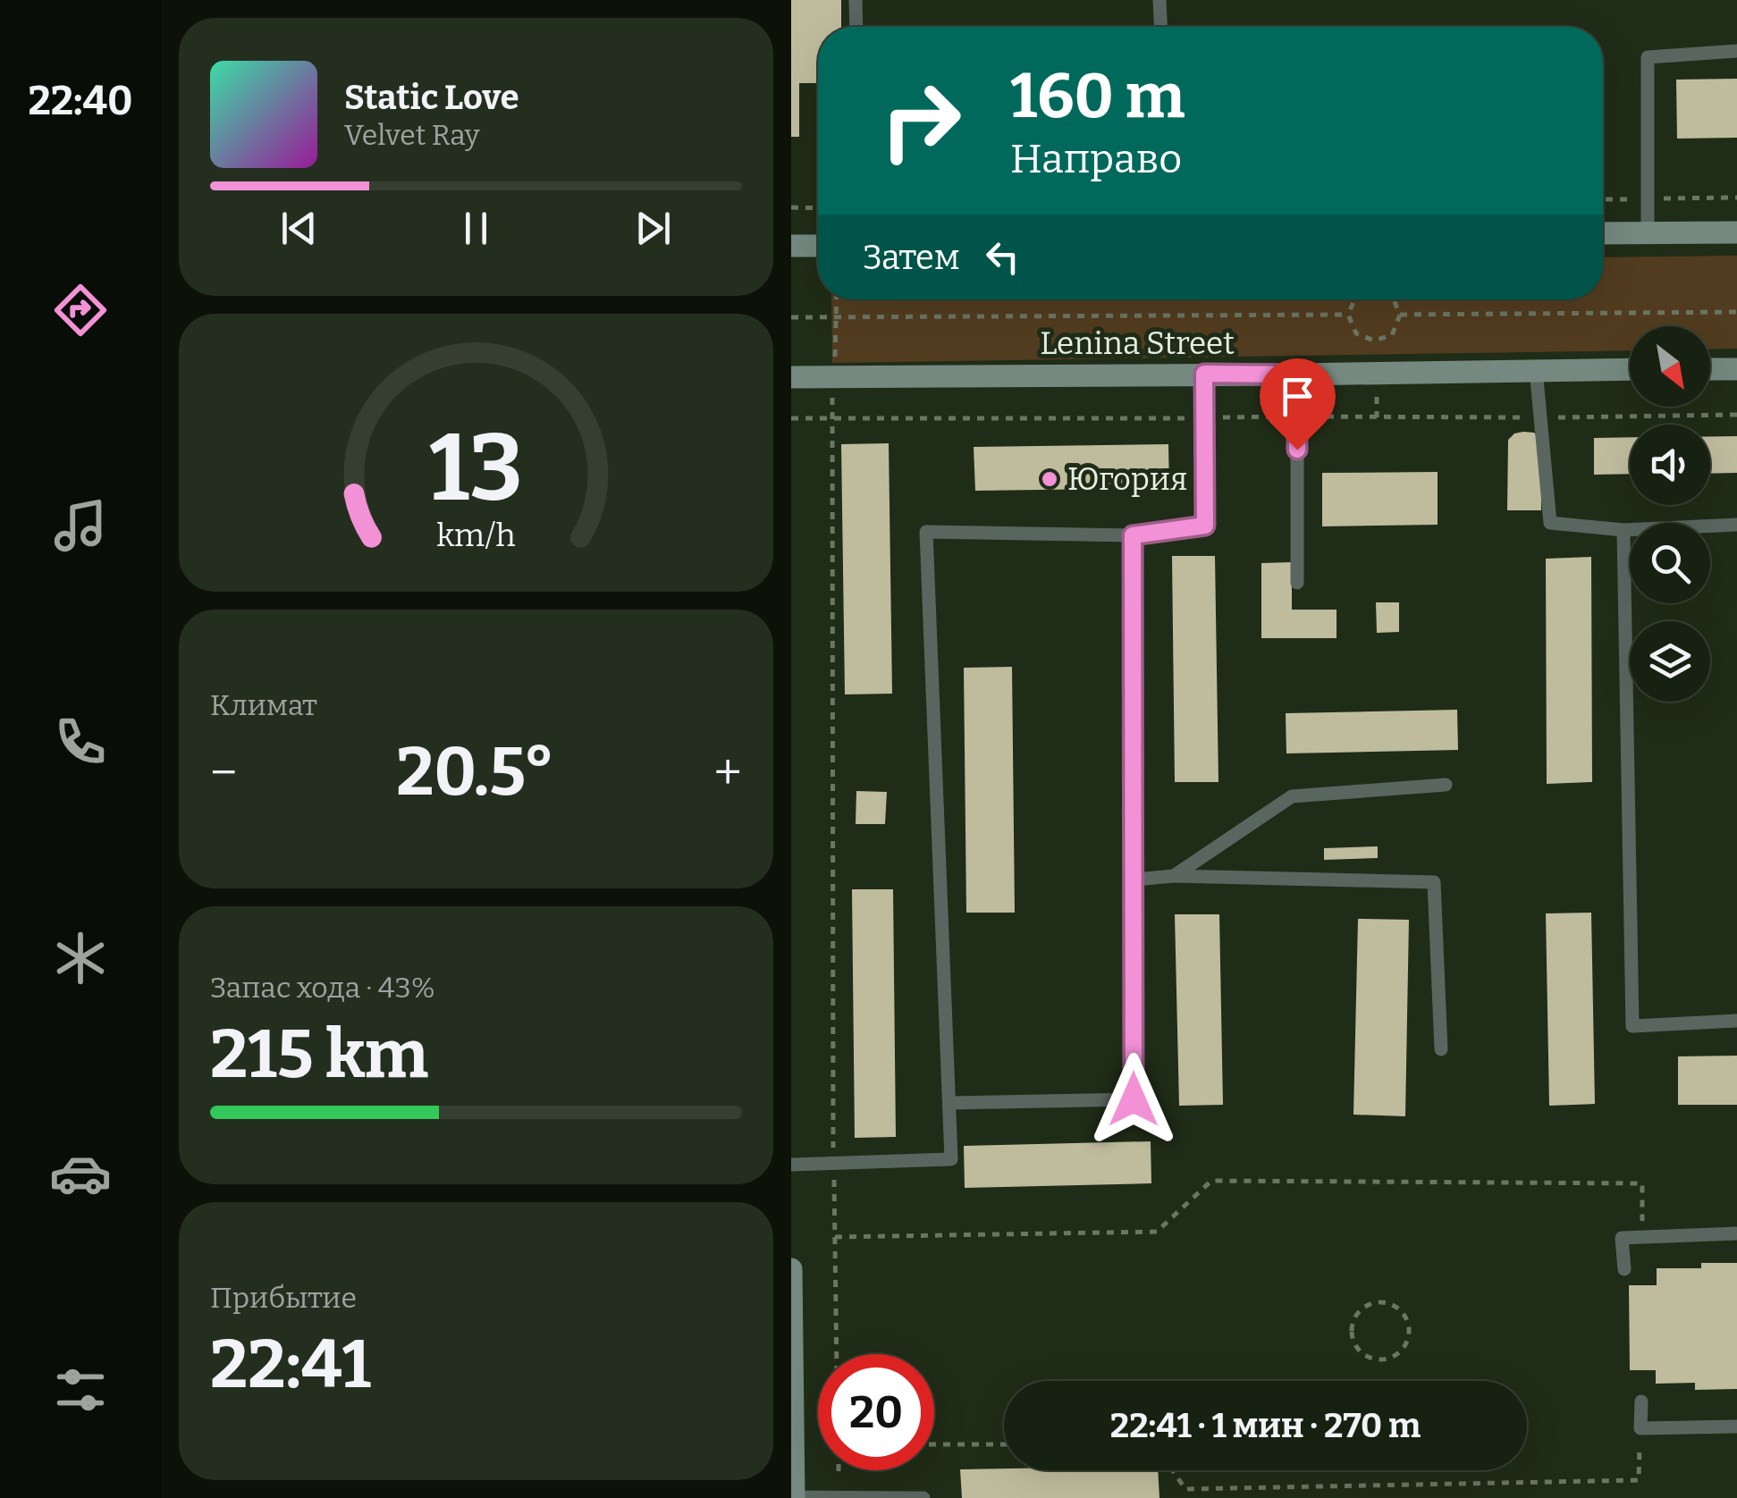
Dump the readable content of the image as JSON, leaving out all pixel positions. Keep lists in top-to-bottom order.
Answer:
{
  "streets": {
    "main road": ["Lenina Street"]
  },
  "places": ["Югория"],
  "north": "bottom right",
  "page": {
    "tabs": "22:40",
    "turn": ["160 m", "Направо"],
    "song": ["Static Love", "Velvet Ray"],
    "then": "Затем",
    "tile": [
      "Климат",
      ["Запас хода · 43%", "215 km"],
      ["Прибытие", "22:41"]
    ],
    "heat": ["−", "20.5°", "+"],
    "limit": "20",
    "trip": "22:41 · 1 мин · 270 m",
    "gauge": ["13", "km/h"]
  }
}
